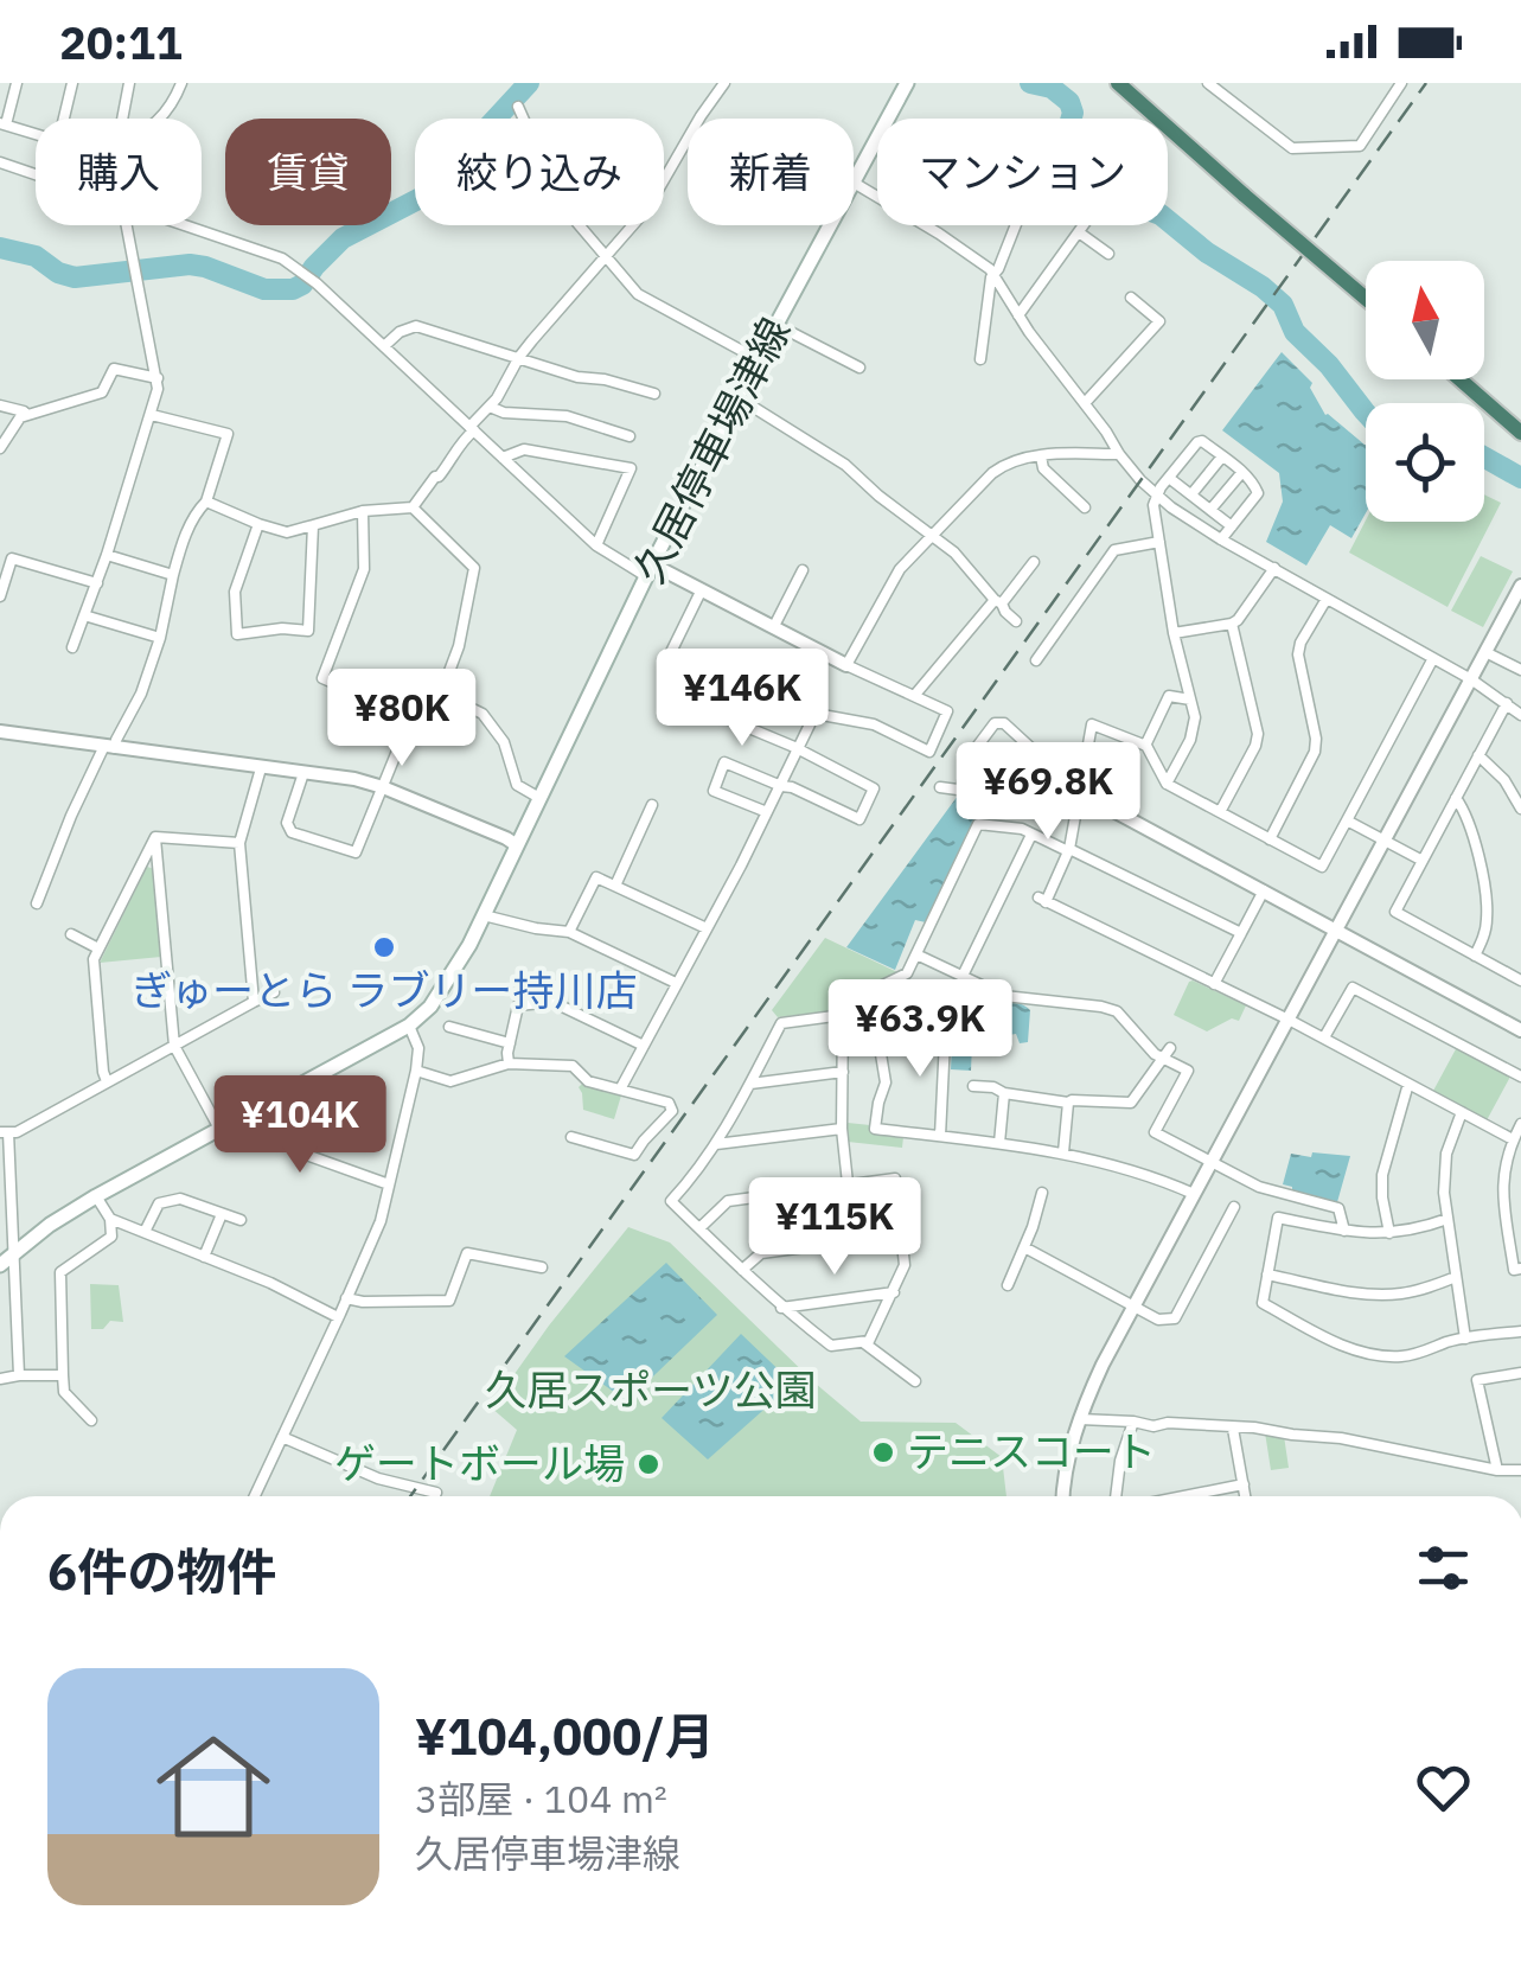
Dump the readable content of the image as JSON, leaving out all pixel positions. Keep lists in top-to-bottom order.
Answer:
{
  "streets": {
    "main road": ["久居停車場津線"]
  },
  "parks": ["久居スポーツ公園"],
  "places": ["ぎゅーとら ラブリー持川店", "テニスコート", "ゲートボール場"],
  "north": "top",
  "page": {
    "status": "20:11",
    "chip": [
      "購入",
      "賃貸",
      "絞り込み",
      "新着",
      "マンション"
    ],
    "price": [
      "¥146K",
      "¥80K",
      "¥69.8K",
      "¥63.9K",
      "¥104K",
      "¥115K"
    ],
    "heading": "6件の物件",
    "list": [
      {
        "name": "¥104,000/月",
        "note": "3部屋 · 104 m² · 久居停車場津線"
      }
    ]
  }
}
